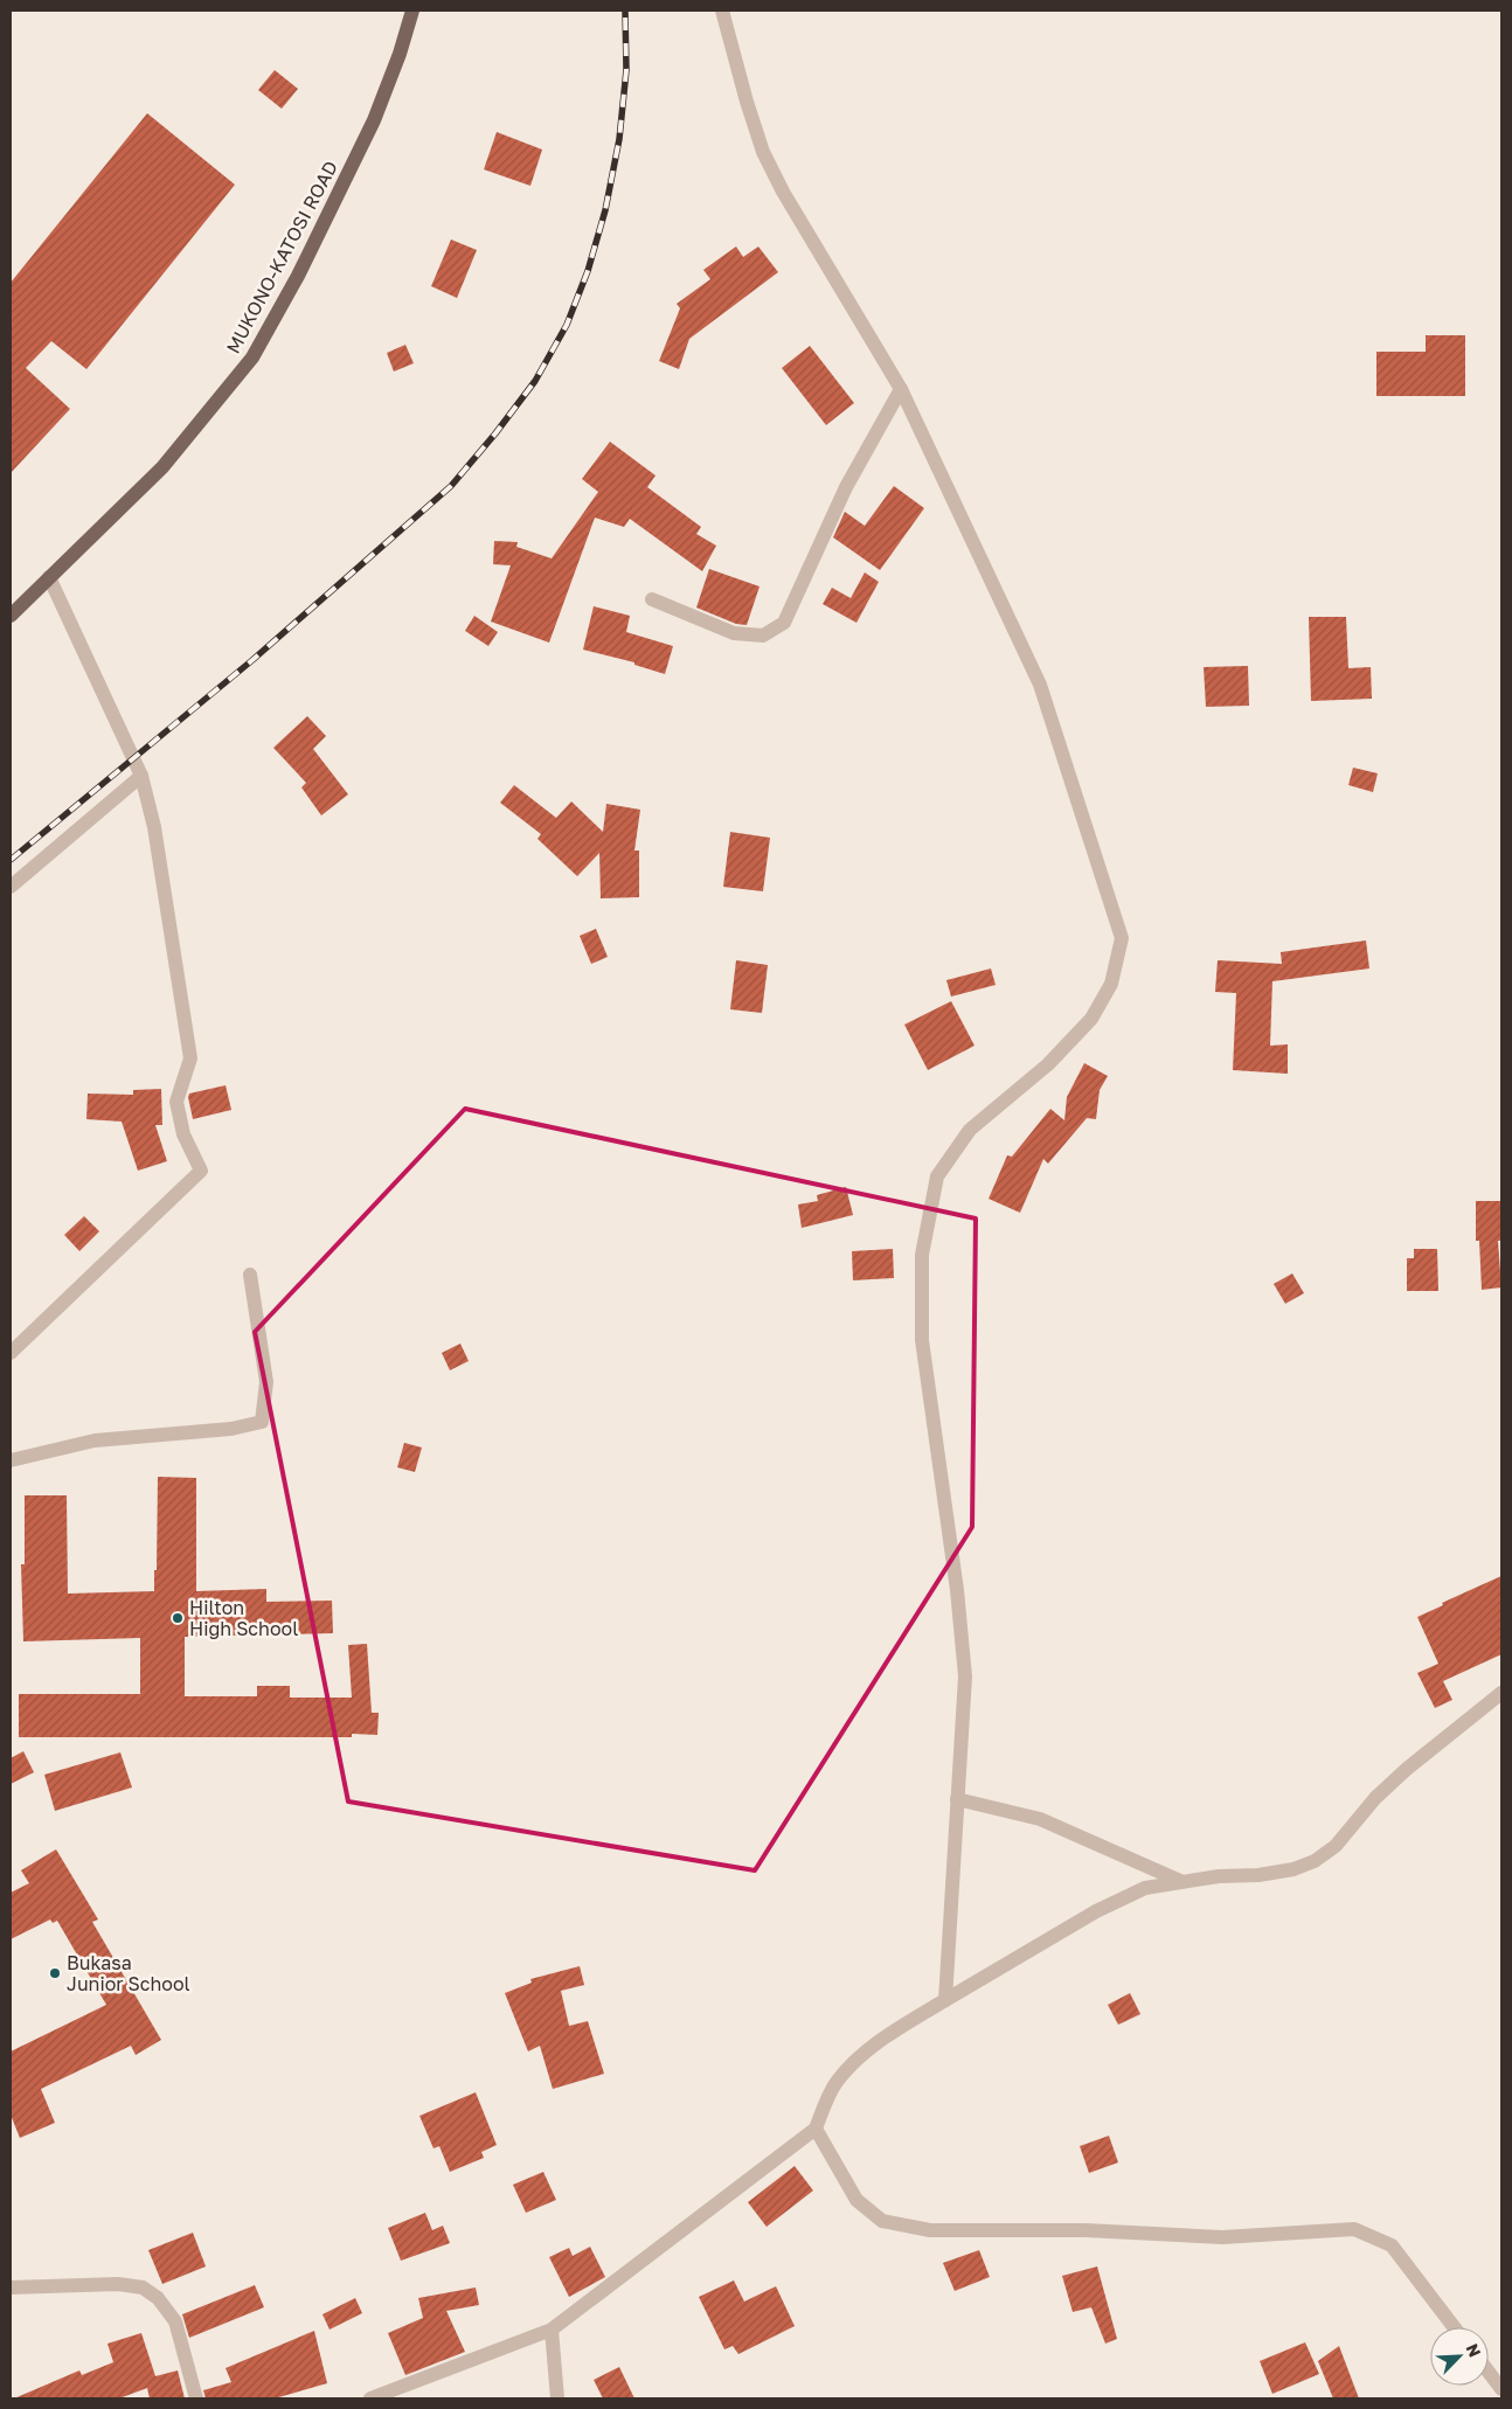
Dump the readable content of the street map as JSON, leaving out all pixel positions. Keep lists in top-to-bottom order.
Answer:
{
  "streets": {
    "main road": ["MUKONO-KATOSI ROAD"]
  },
  "places": ["Hilton High School", "Bukasa Junior School"],
  "north": "top right"
}
